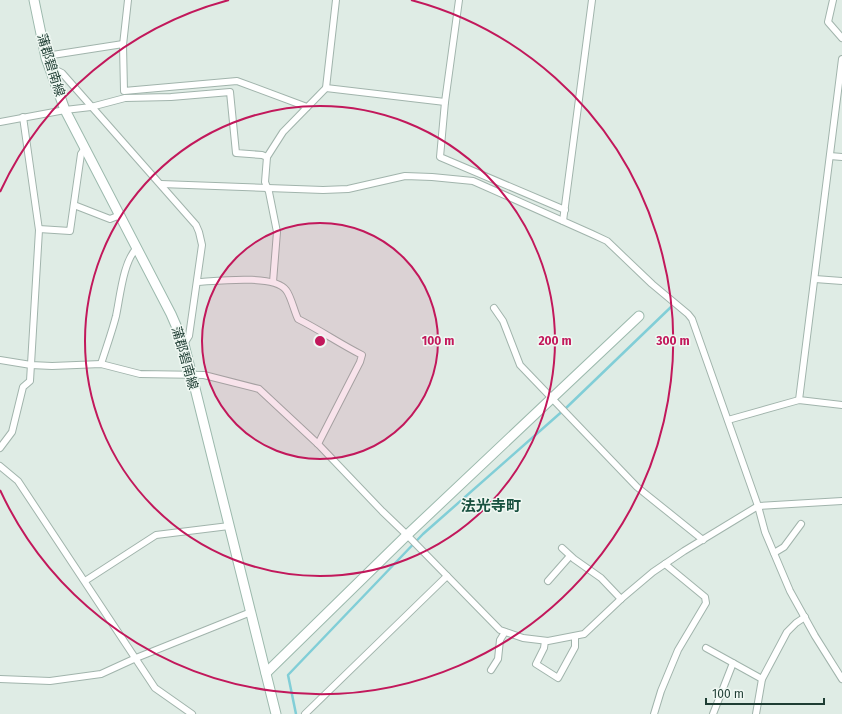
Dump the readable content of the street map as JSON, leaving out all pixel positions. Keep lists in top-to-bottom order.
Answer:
{
  "streets": {
    "main road": ["蒲郡碧南線"]
  },
  "districts": ["法光寺町"],
  "scale_bar": "100 m",
  "rings": ["100 m", "200 m", "300 m"]
}
